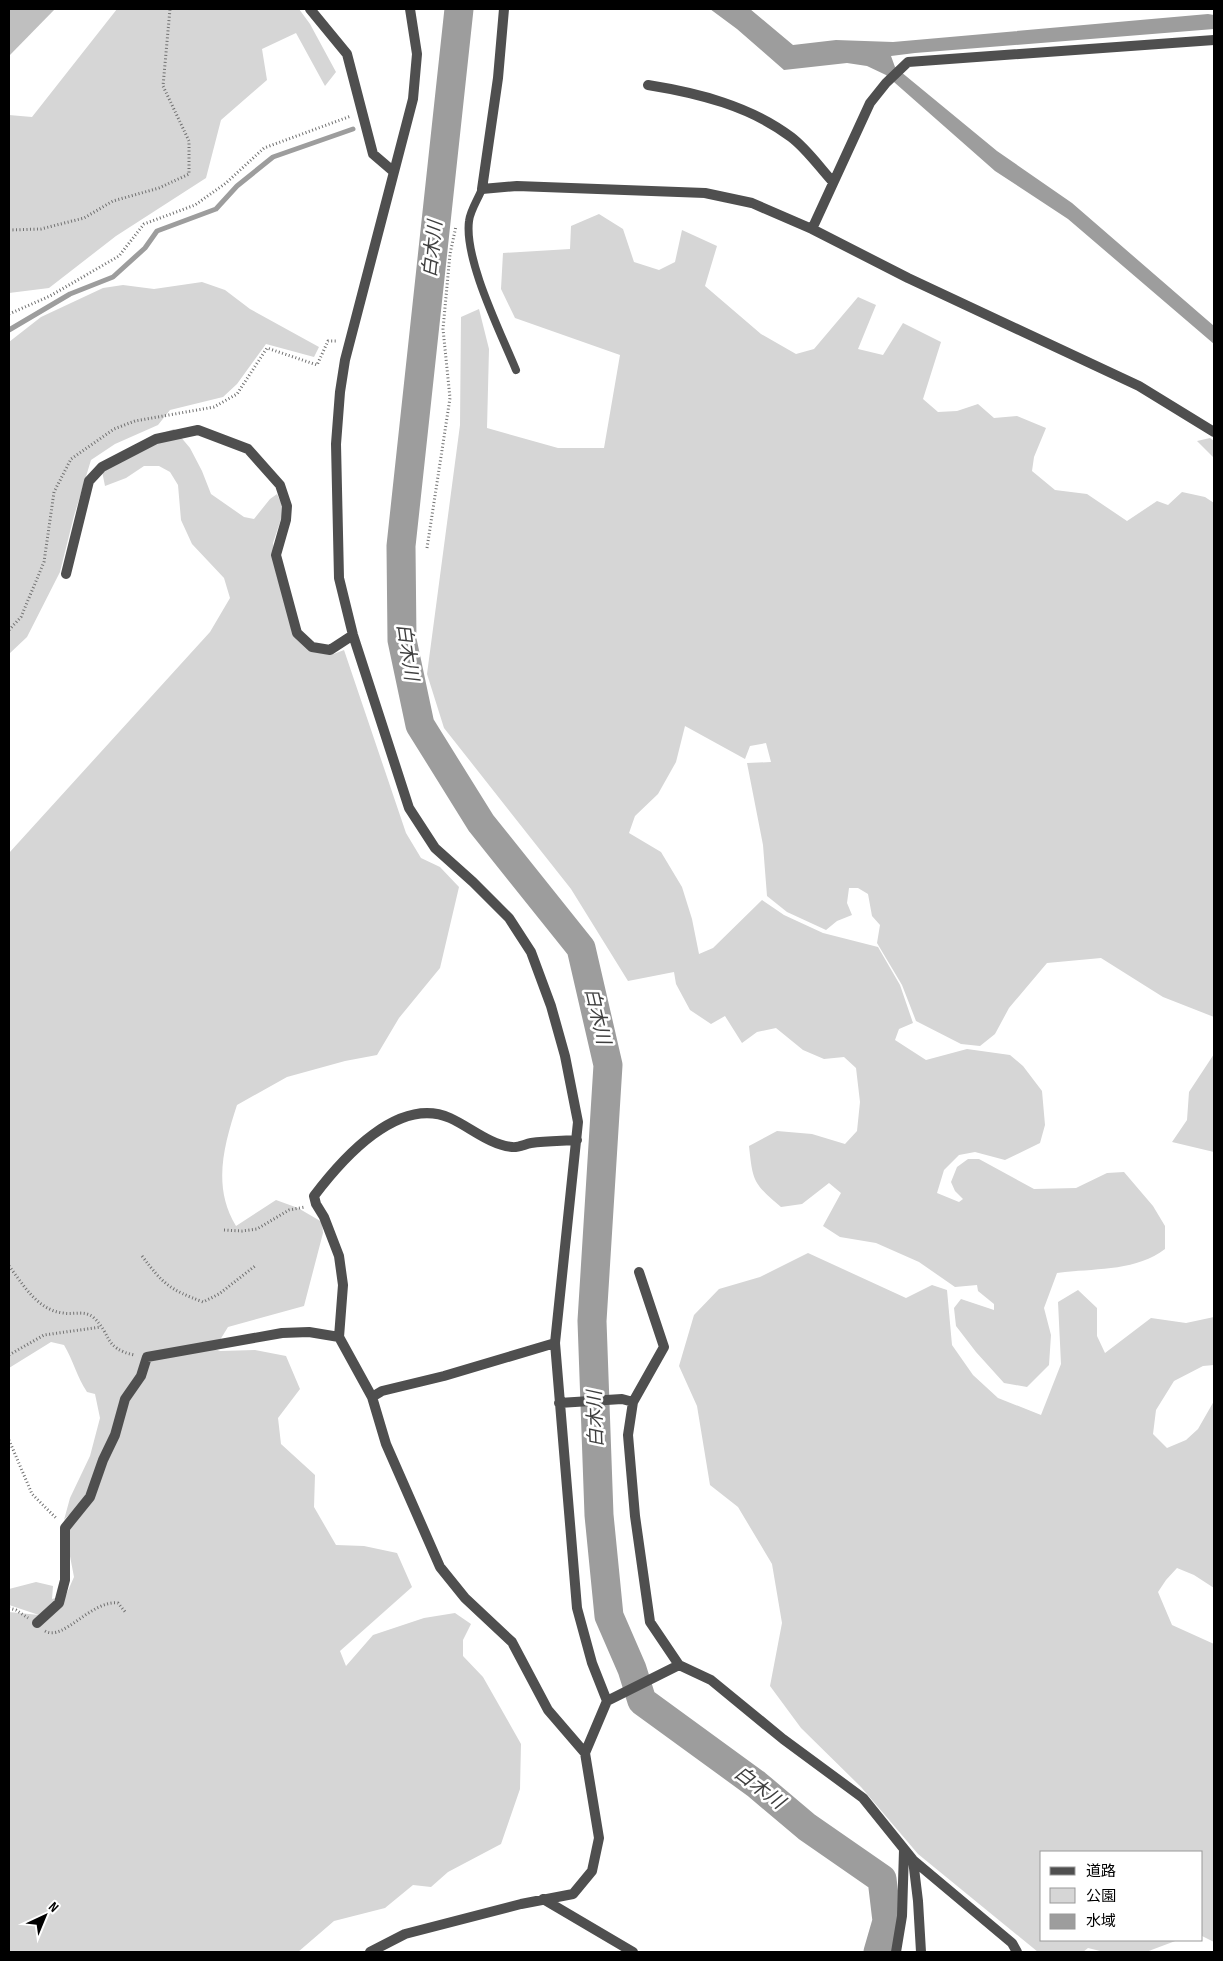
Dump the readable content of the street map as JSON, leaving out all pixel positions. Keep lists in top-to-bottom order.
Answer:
{
  "water": ["白木川"],
  "legend": ["道路", "公園", "水域"],
  "north": "top right"
}
